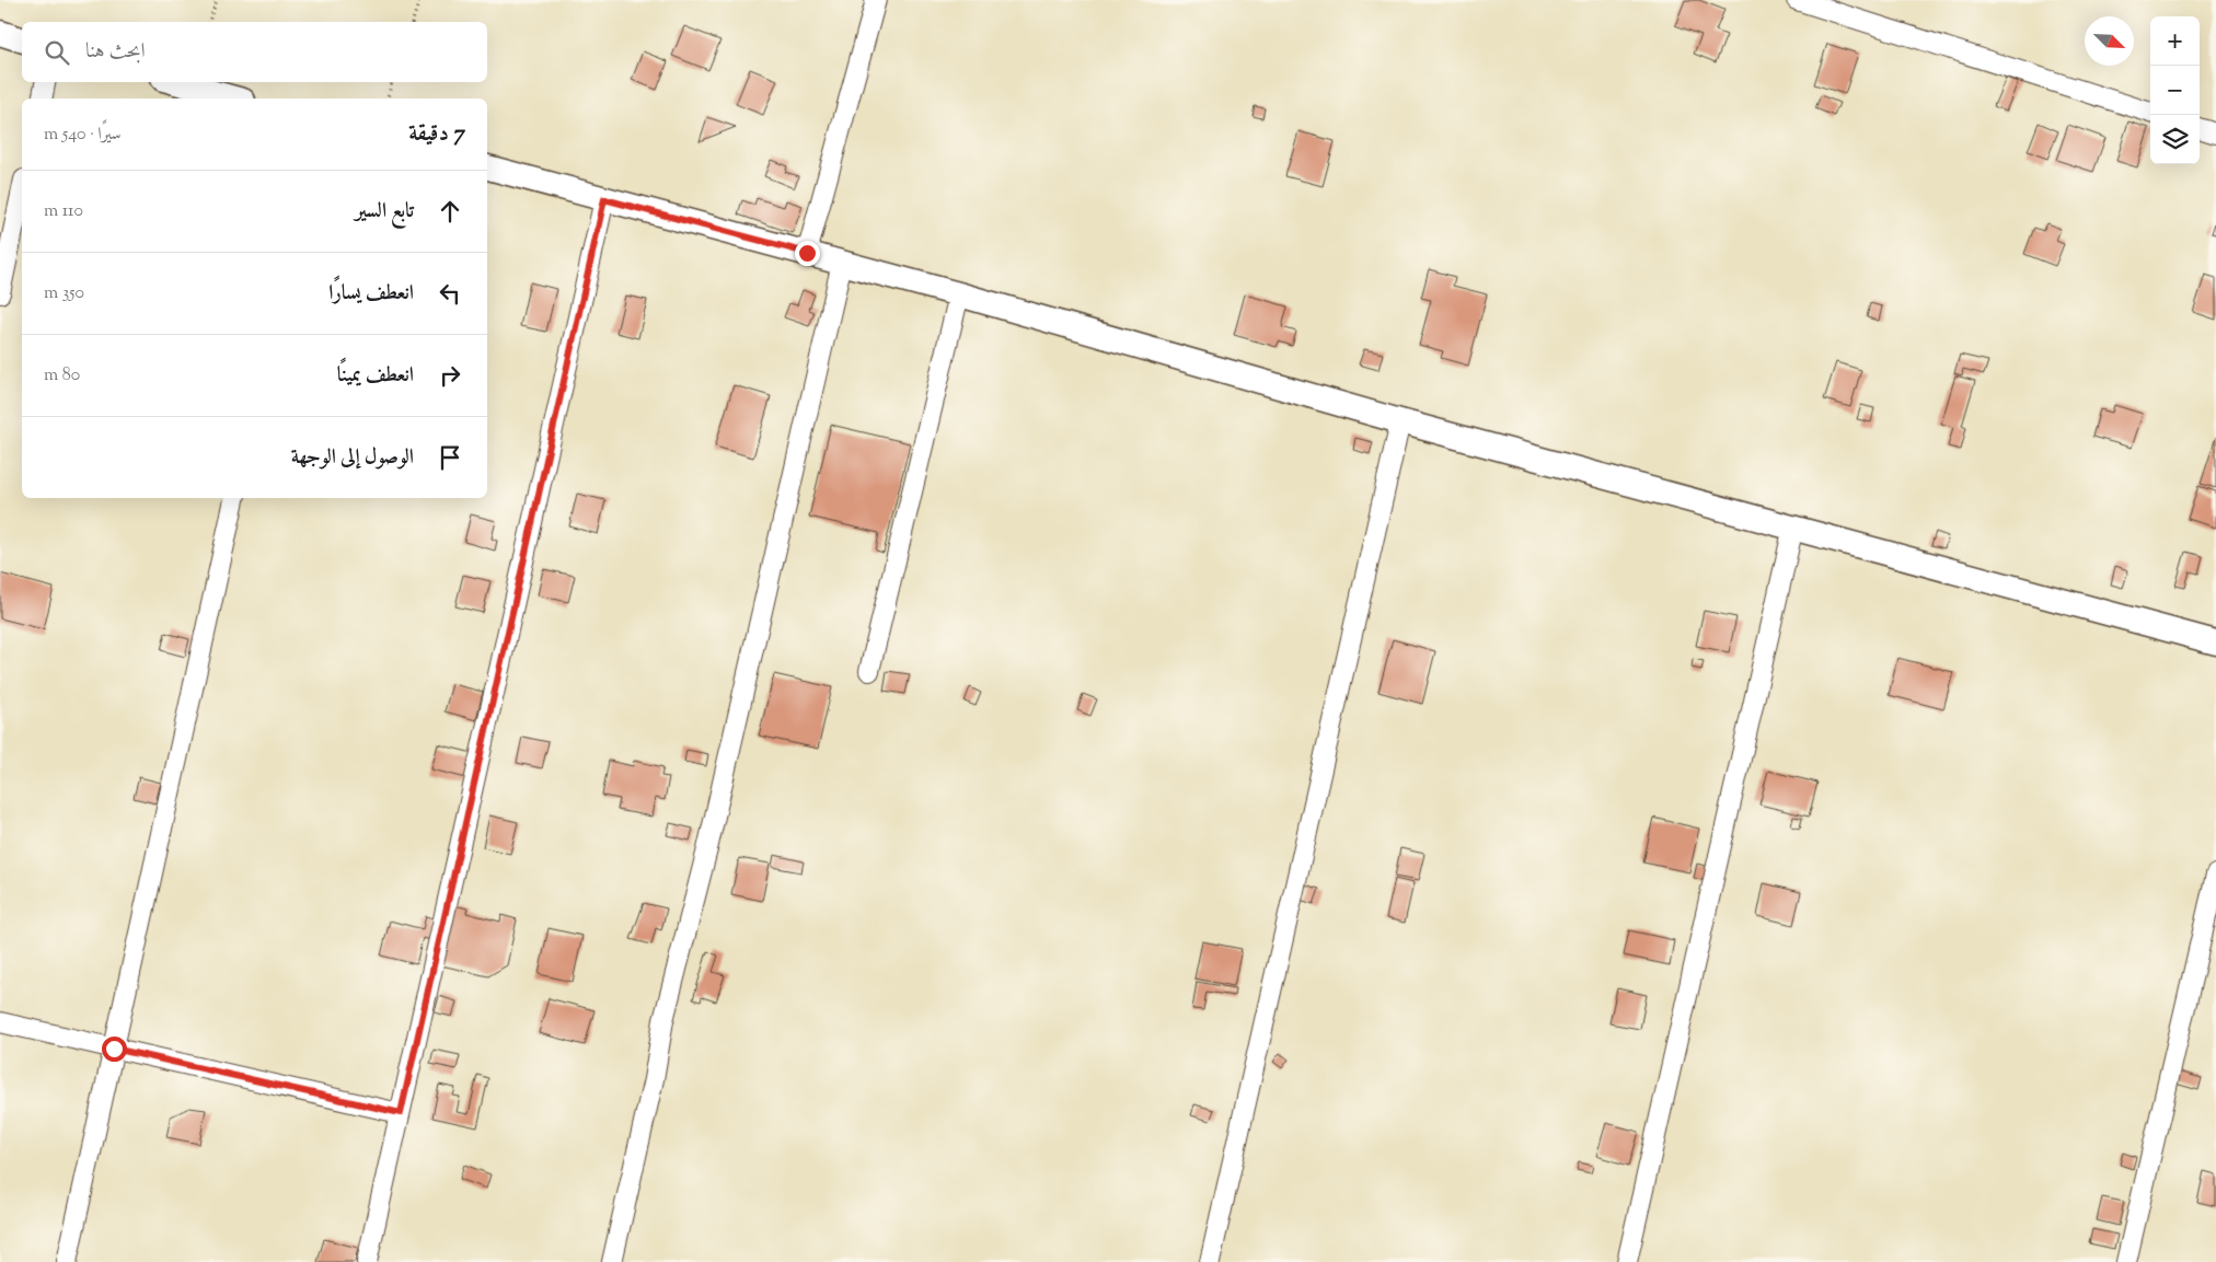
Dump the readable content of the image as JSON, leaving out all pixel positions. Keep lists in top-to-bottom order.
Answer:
{
  "north": "bottom right",
  "page": {
    "map_buttons": ["+", "−"],
    "search": "ابحث هنا",
    "heading": ["7 دقيقة", "سيرًا · 540 m"],
    "list": [
      ["تابع السير", "110 m"],
      ["انعطف يسارًا", "350 m"],
      ["انعطف يمينًا", "80 m"],
      "الوصول إلى الوجهة"
    ]
  }
}
